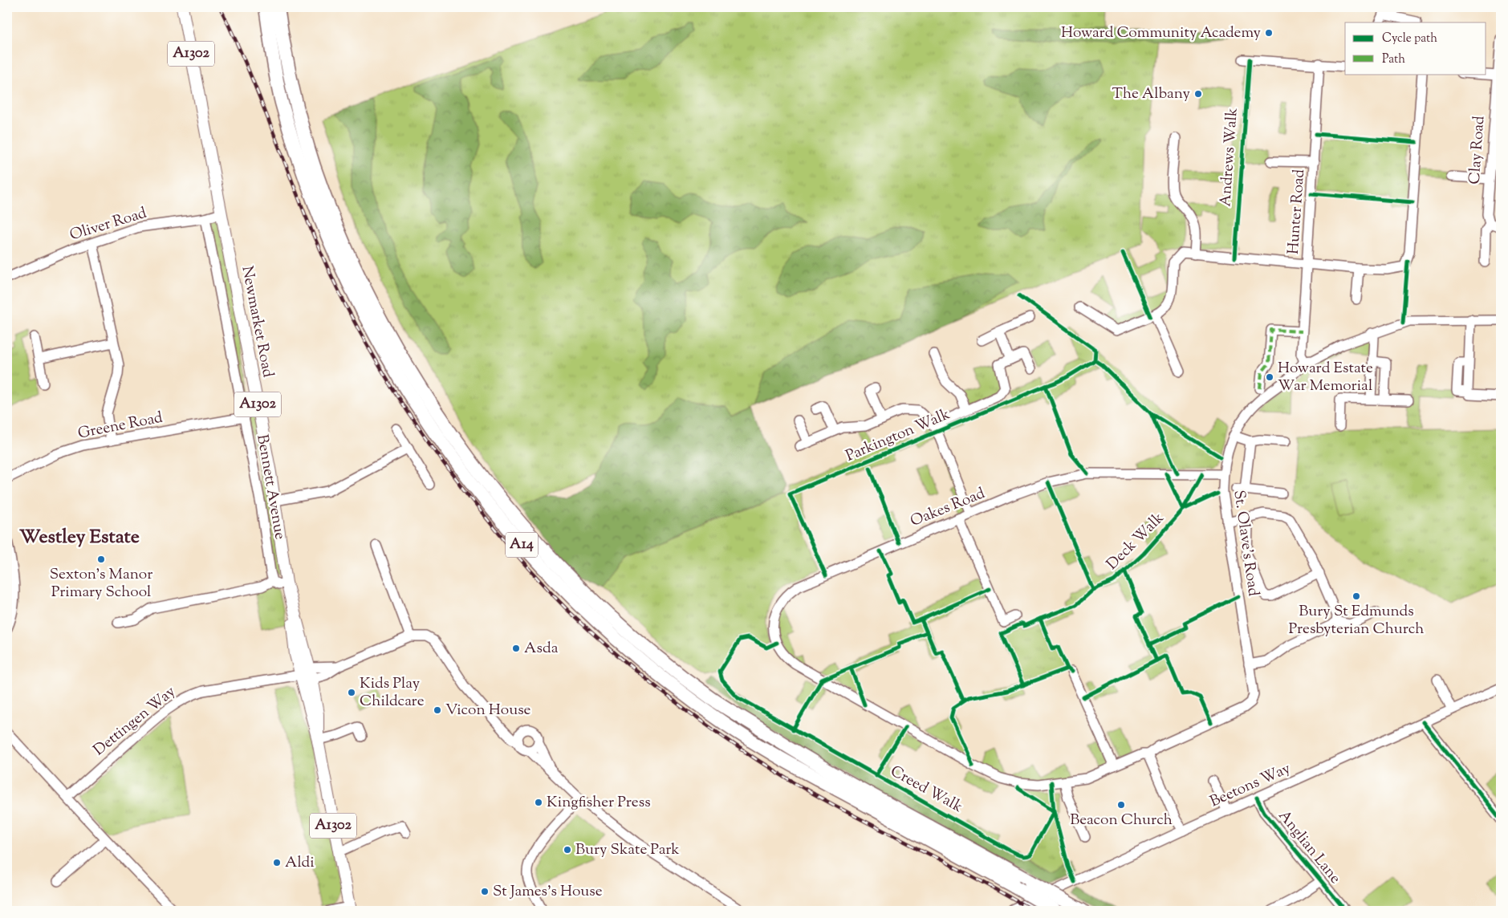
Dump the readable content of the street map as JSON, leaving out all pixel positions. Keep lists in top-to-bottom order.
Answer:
{
  "streets": {
    "highway": ["A14"],
    "main road": ["A1302", "Newmarket Road"],
    "street": [
      "Clay Road",
      "Hunter Road",
      "Oliver Road",
      "Greene Road",
      "Parkington Walk",
      "Bennett Avenue",
      "Oakes Road",
      "St. Olave's Road",
      "Dettingen Way",
      "Beetons Way",
      "Anglian Lane"
    ],
    "cycle path": ["Andrews Walk", "Deck Walk", "Creed Walk"]
  },
  "crossings": [
    ["Hunter Road", "St. Olave's Road"],
    ["Oliver Road", "Newmarket Road"],
    ["Oliver Road", "Bennett Avenue"],
    ["Newmarket Road", "Dettingen Way"],
    ["Greene Road", "Bennett Avenue"],
    ["Oakes Road", "St. Olave's Road"],
    ["Beetons Way", "Anglian Lane"]
  ],
  "districts": ["Westley Estate"],
  "places": [
    "Howard Community Academy",
    "The Albany",
    "Howard Estate War Memorial",
    "Sexton's Manor Primary School",
    "Bury St Edmunds Presbyterian Church",
    "Asda",
    "Kids Play Childcare",
    "Vicon House",
    "Kingfisher Press",
    "Beacon Church",
    "Bury Skate Park",
    "Aldi",
    "St James's House"
  ],
  "legend": ["Cycle path", "Path"]
}
